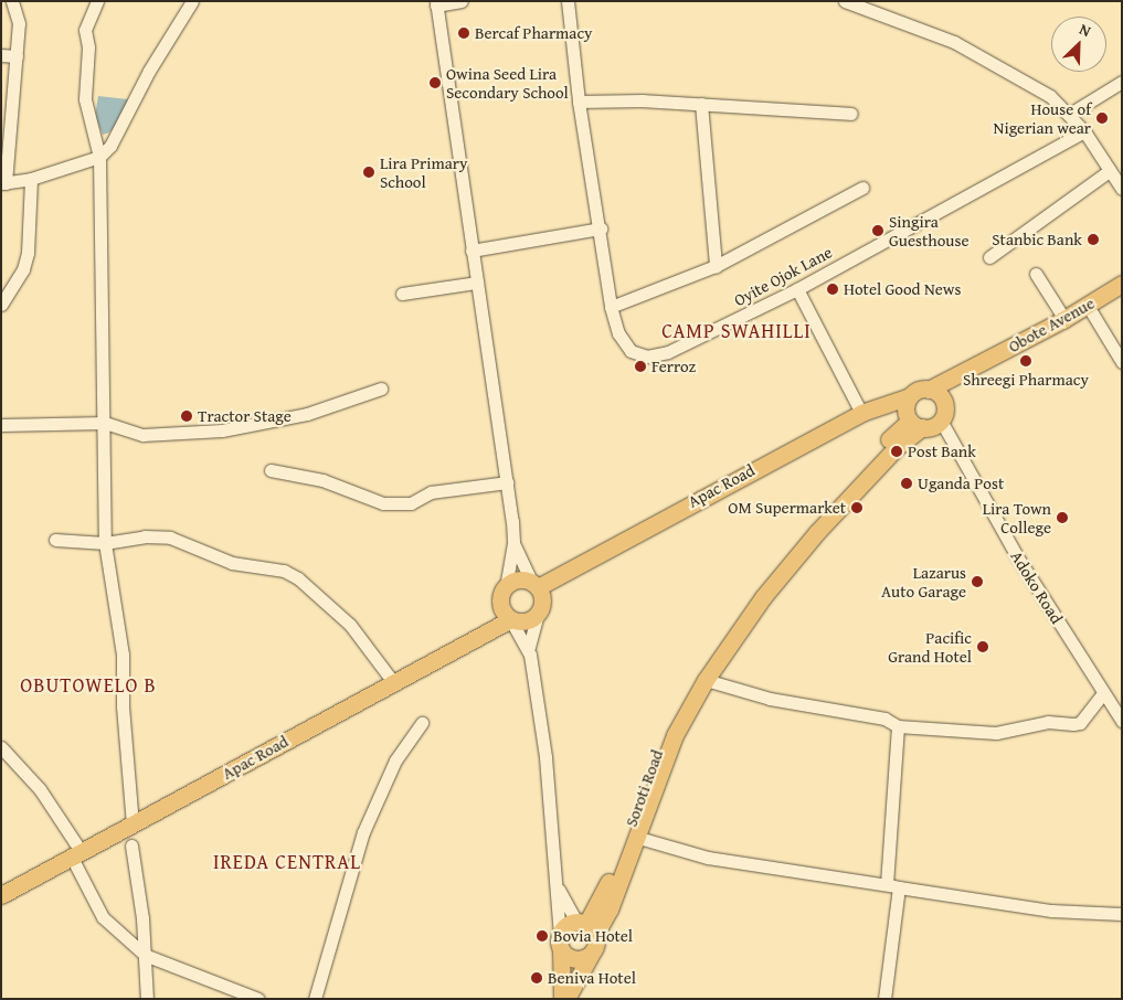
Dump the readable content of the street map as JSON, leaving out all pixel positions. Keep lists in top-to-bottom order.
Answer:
{
  "streets": {
    "main road": ["Obote Avenue", "Apac Road", "Soroti Road"],
    "street": ["Oyite Ojok Lane", "Adoko Road"]
  },
  "crossings": [
    ["Obote Avenue", "Apac Road"],
    ["Obote Avenue", "Adoko Road"],
    ["Apac Road", "Adoko Road"]
  ],
  "districts": ["CAMP SWAHILLI", "OBUTOWELO B", "IREDA CENTRAL"],
  "places": [
    "Bercaf Pharmacy",
    "Owina Seed Lira Secondary School",
    "House of Nigerian wear",
    "Lira Primary School",
    "Singira Guesthouse",
    "Stanbic Bank",
    "Hotel Good News",
    "Shreegi Pharmacy",
    "Ferroz",
    "Tractor Stage",
    "Post Bank",
    "Uganda Post",
    "OM Supermarket",
    "Lira Town College",
    "Lazarus Auto Garage",
    "Pacific Grand Hotel",
    "Bovia Hotel",
    "Beniva Hotel"
  ],
  "north": "top right"
}
